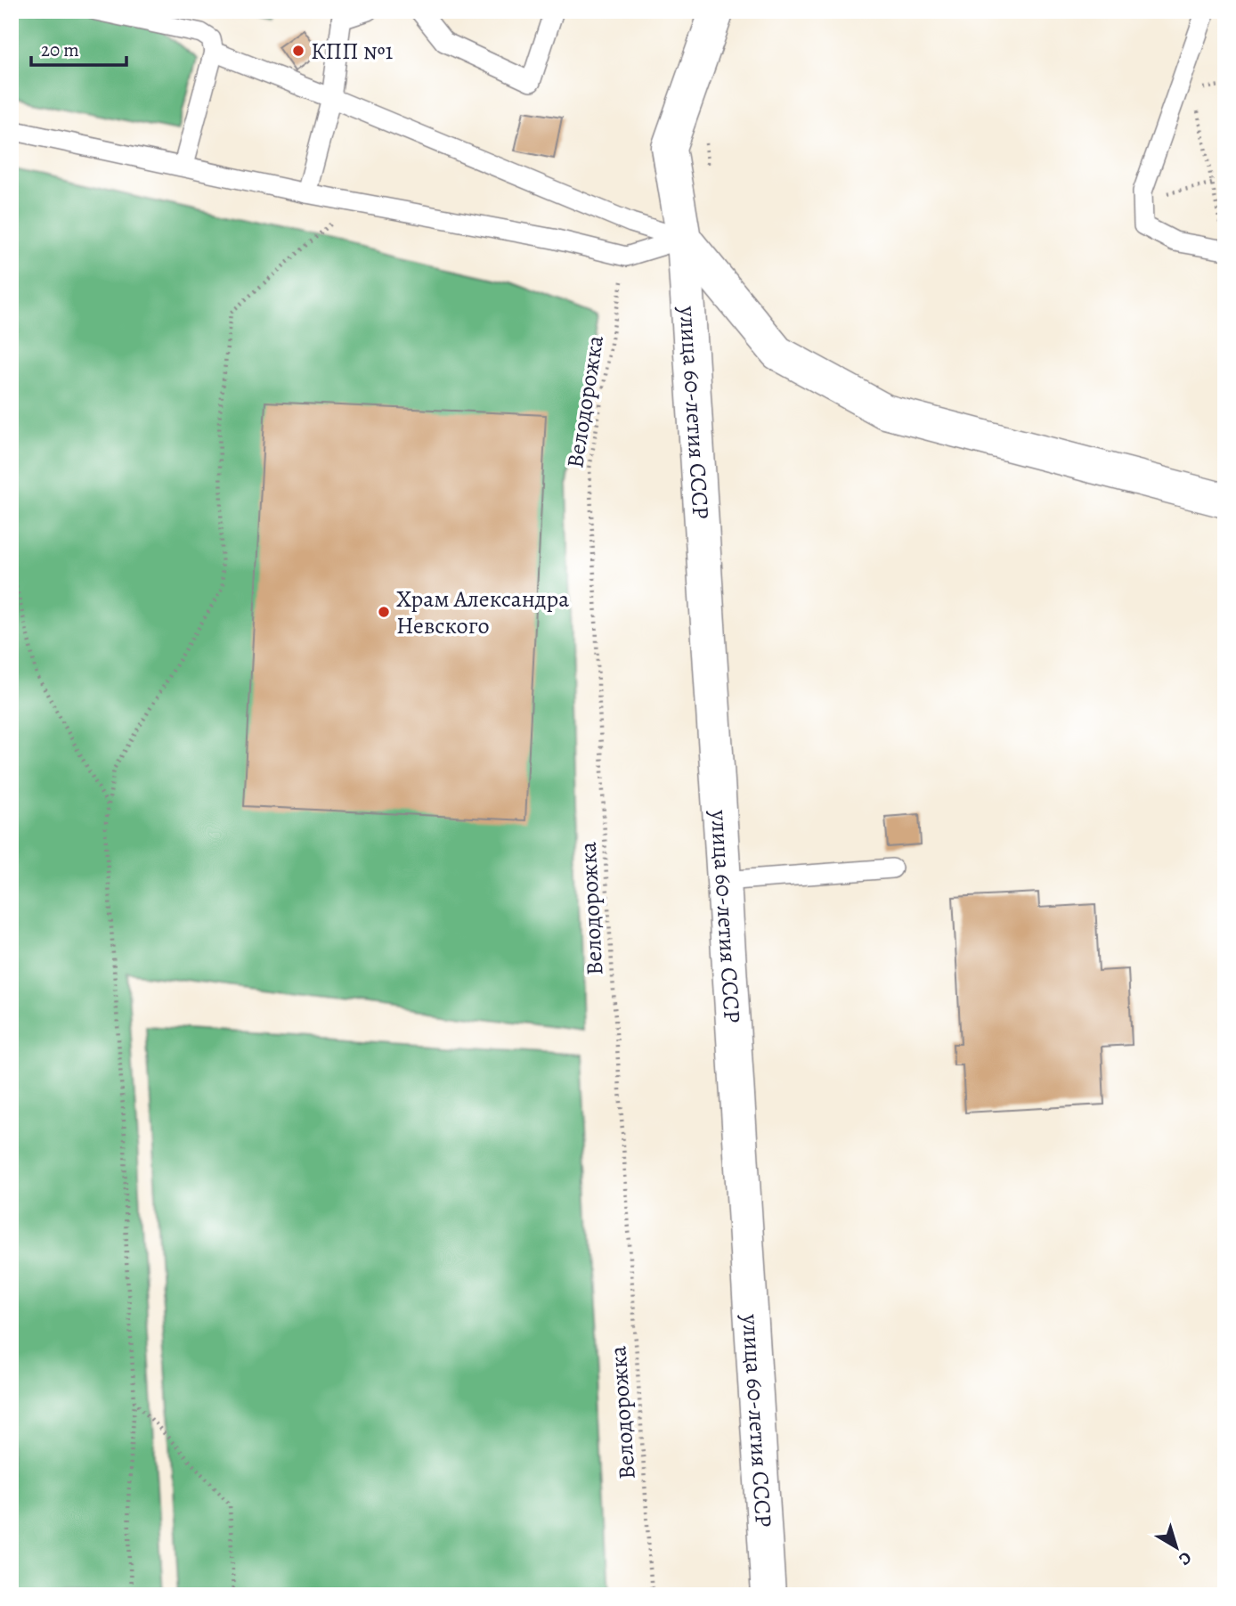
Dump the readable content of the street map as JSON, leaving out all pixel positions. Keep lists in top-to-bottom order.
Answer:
{
  "streets": {
    "main road": ["улица 60-летия СССР"],
    "path": ["Велодорожка"]
  },
  "places": ["КПП №1", "Храм Александра Невского"],
  "scale_bar": "20 m",
  "north": "bottom right"
}
